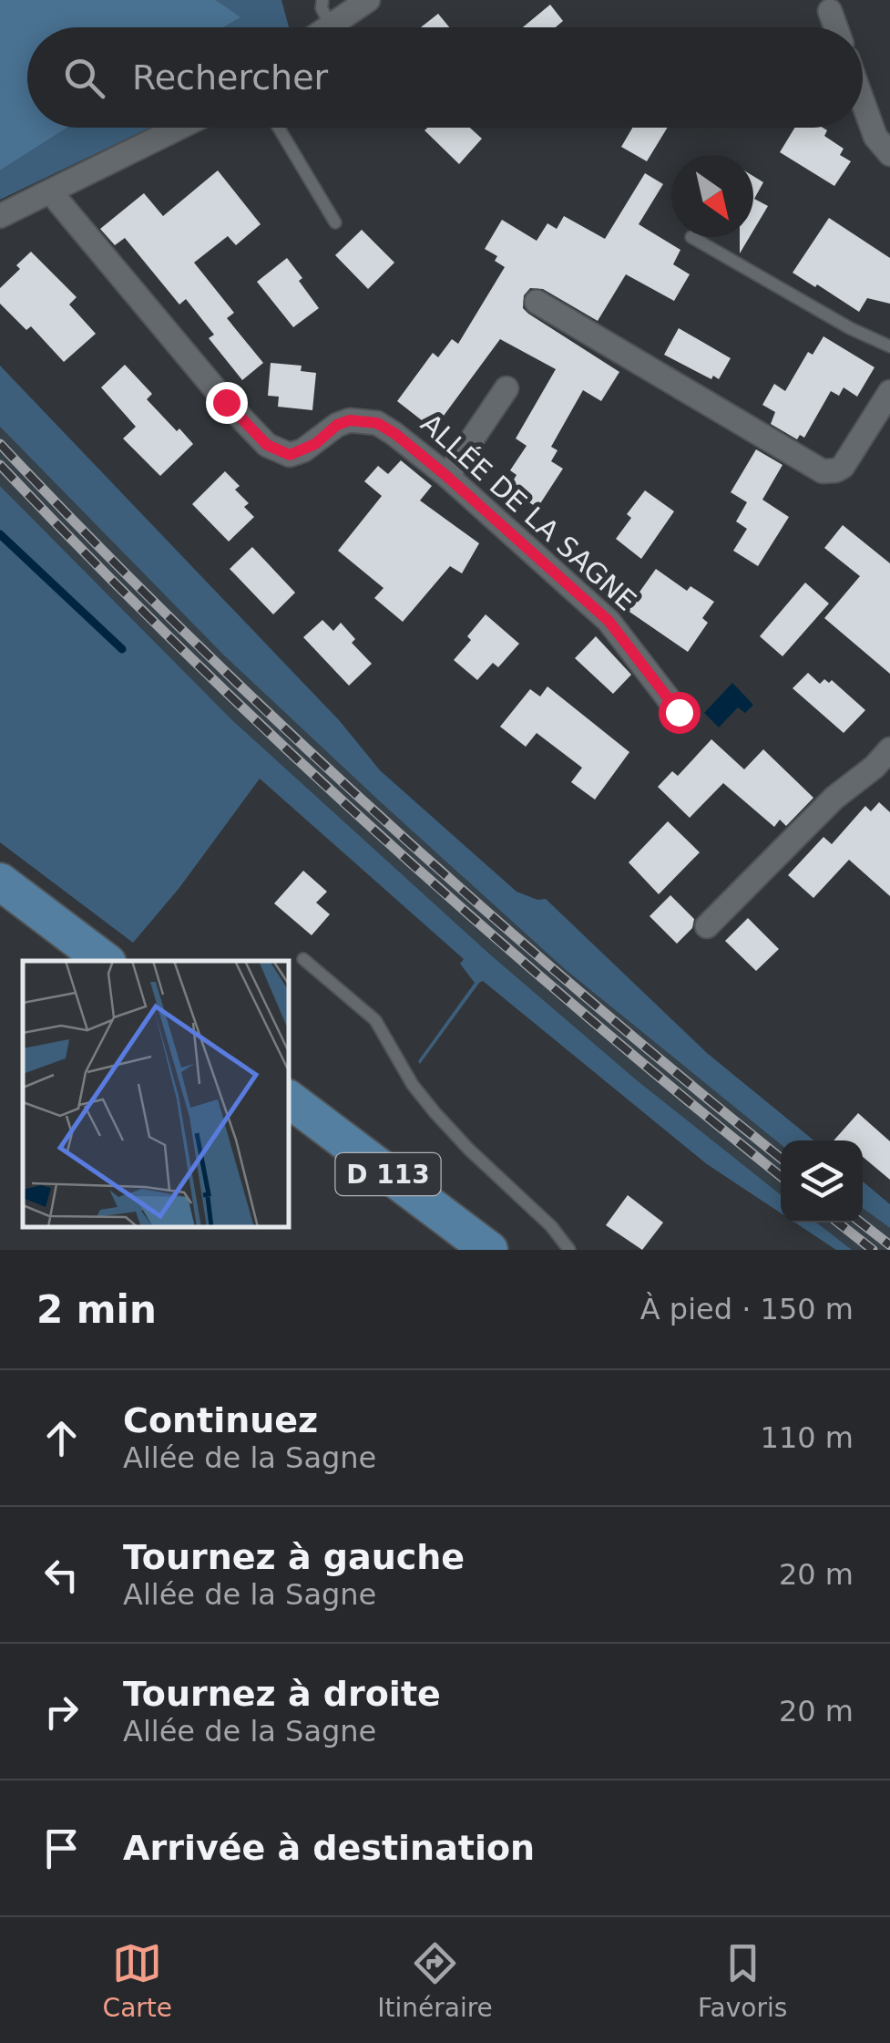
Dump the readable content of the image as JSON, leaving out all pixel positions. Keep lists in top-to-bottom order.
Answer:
{
  "streets": {
    "main road": ["D 113"],
    "street": ["ALLÉE DE LA SAGNE"]
  },
  "north": "bottom right",
  "page": {
    "search": "Rechercher",
    "heading": ["2 min", "À pied · 150 m"],
    "list": [
      ["Continuez", "Allée de la Sagne", "110 m"],
      ["Tournez à gauche", "Allée de la Sagne", "20 m"],
      ["Tournez à droite", "Allée de la Sagne", "20 m"],
      "Arrivée à destination"
    ],
    "nav": ["Carte", "Itinéraire", "Favoris"]
  }
}
